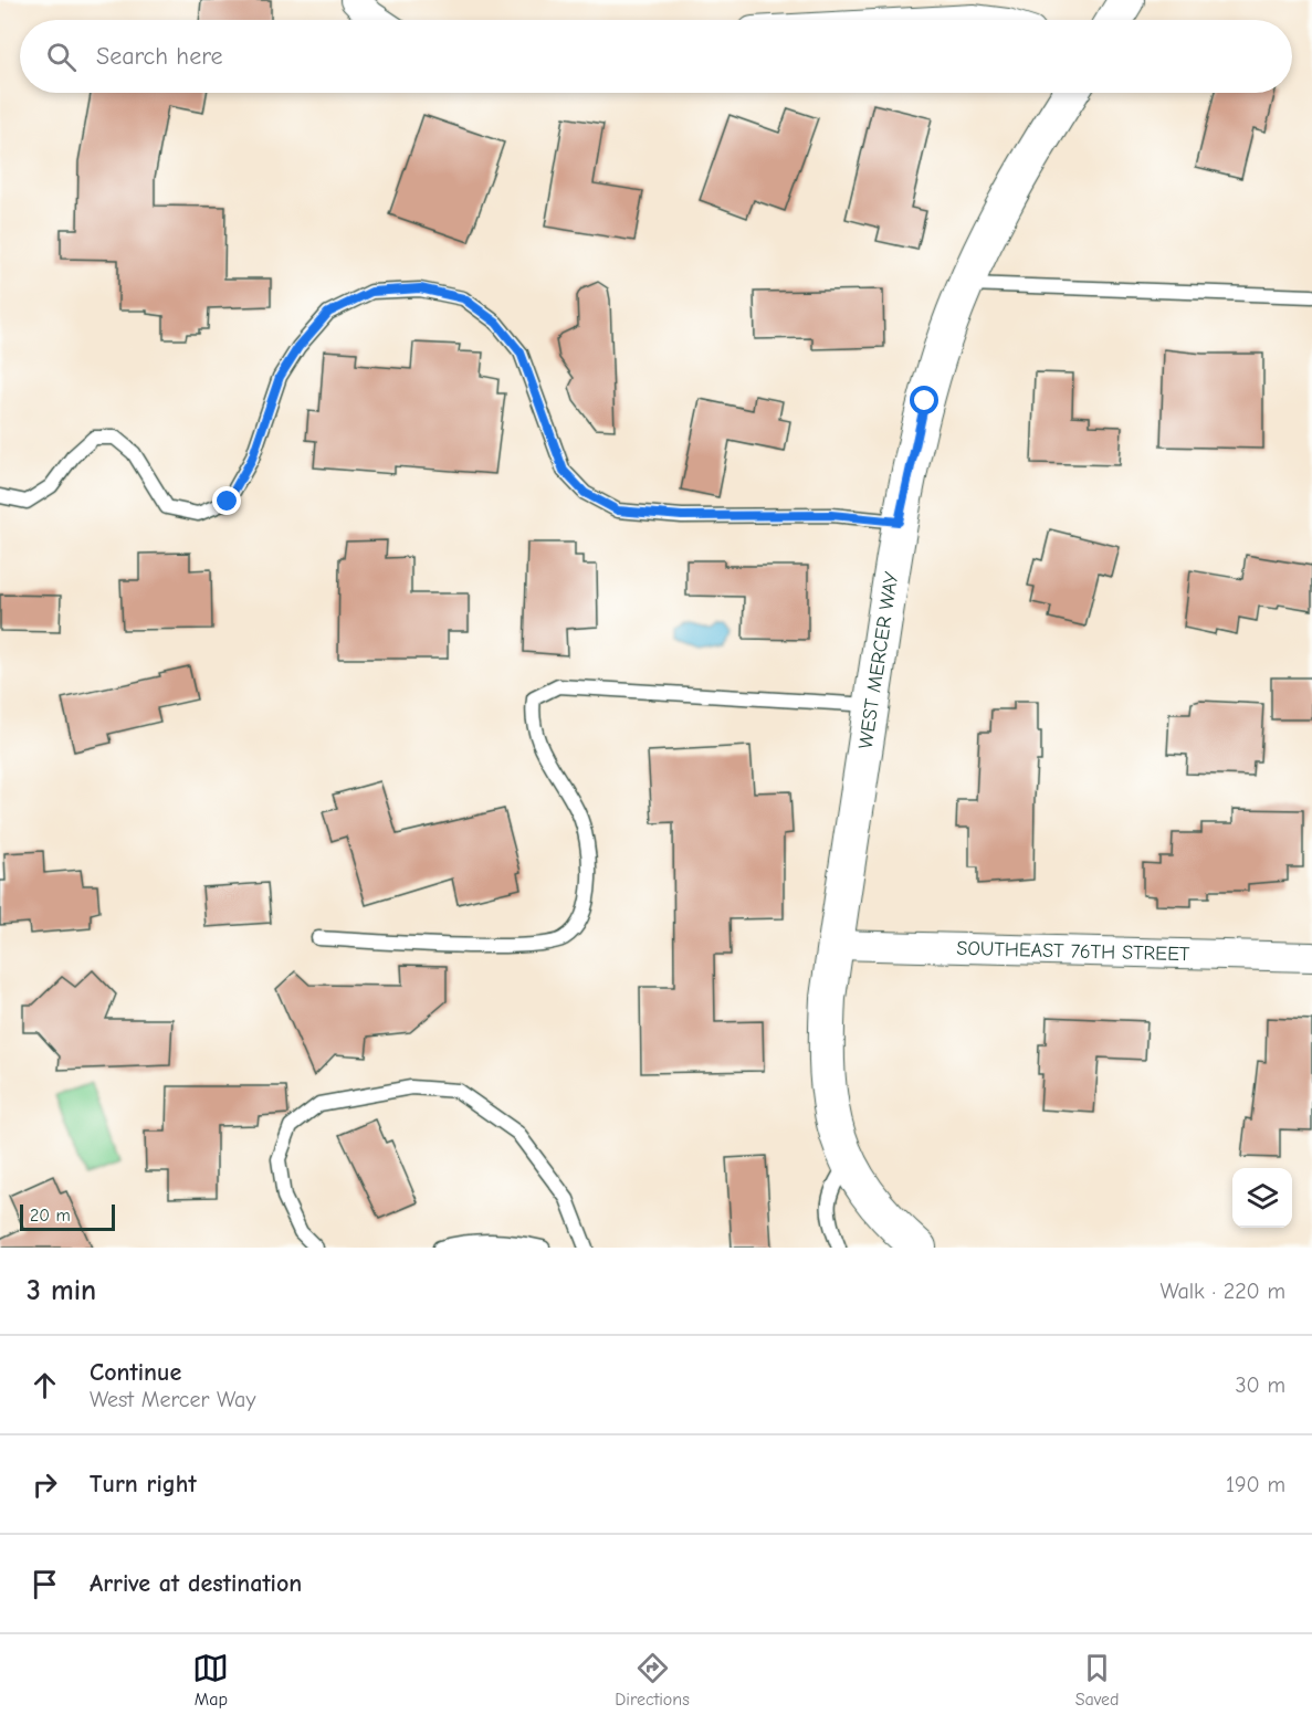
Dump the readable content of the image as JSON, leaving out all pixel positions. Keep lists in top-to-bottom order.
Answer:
{
  "streets": {
    "street": ["WEST MERCER WAY", "SOUTHEAST 76TH STREET"]
  },
  "crossings": [
    ["WEST MERCER WAY", "SOUTHEAST 76TH STREET"]
  ],
  "scale_bar": "20 m",
  "page": {
    "search": "Search here",
    "scale": "20 m",
    "heading": ["3 min", "Walk · 220 m"],
    "list": [
      ["Continue", "West Mercer Way", "30 m"],
      ["Turn right", "190 m"],
      "Arrive at destination"
    ],
    "nav": ["Map", "Directions", "Saved"]
  }
}
